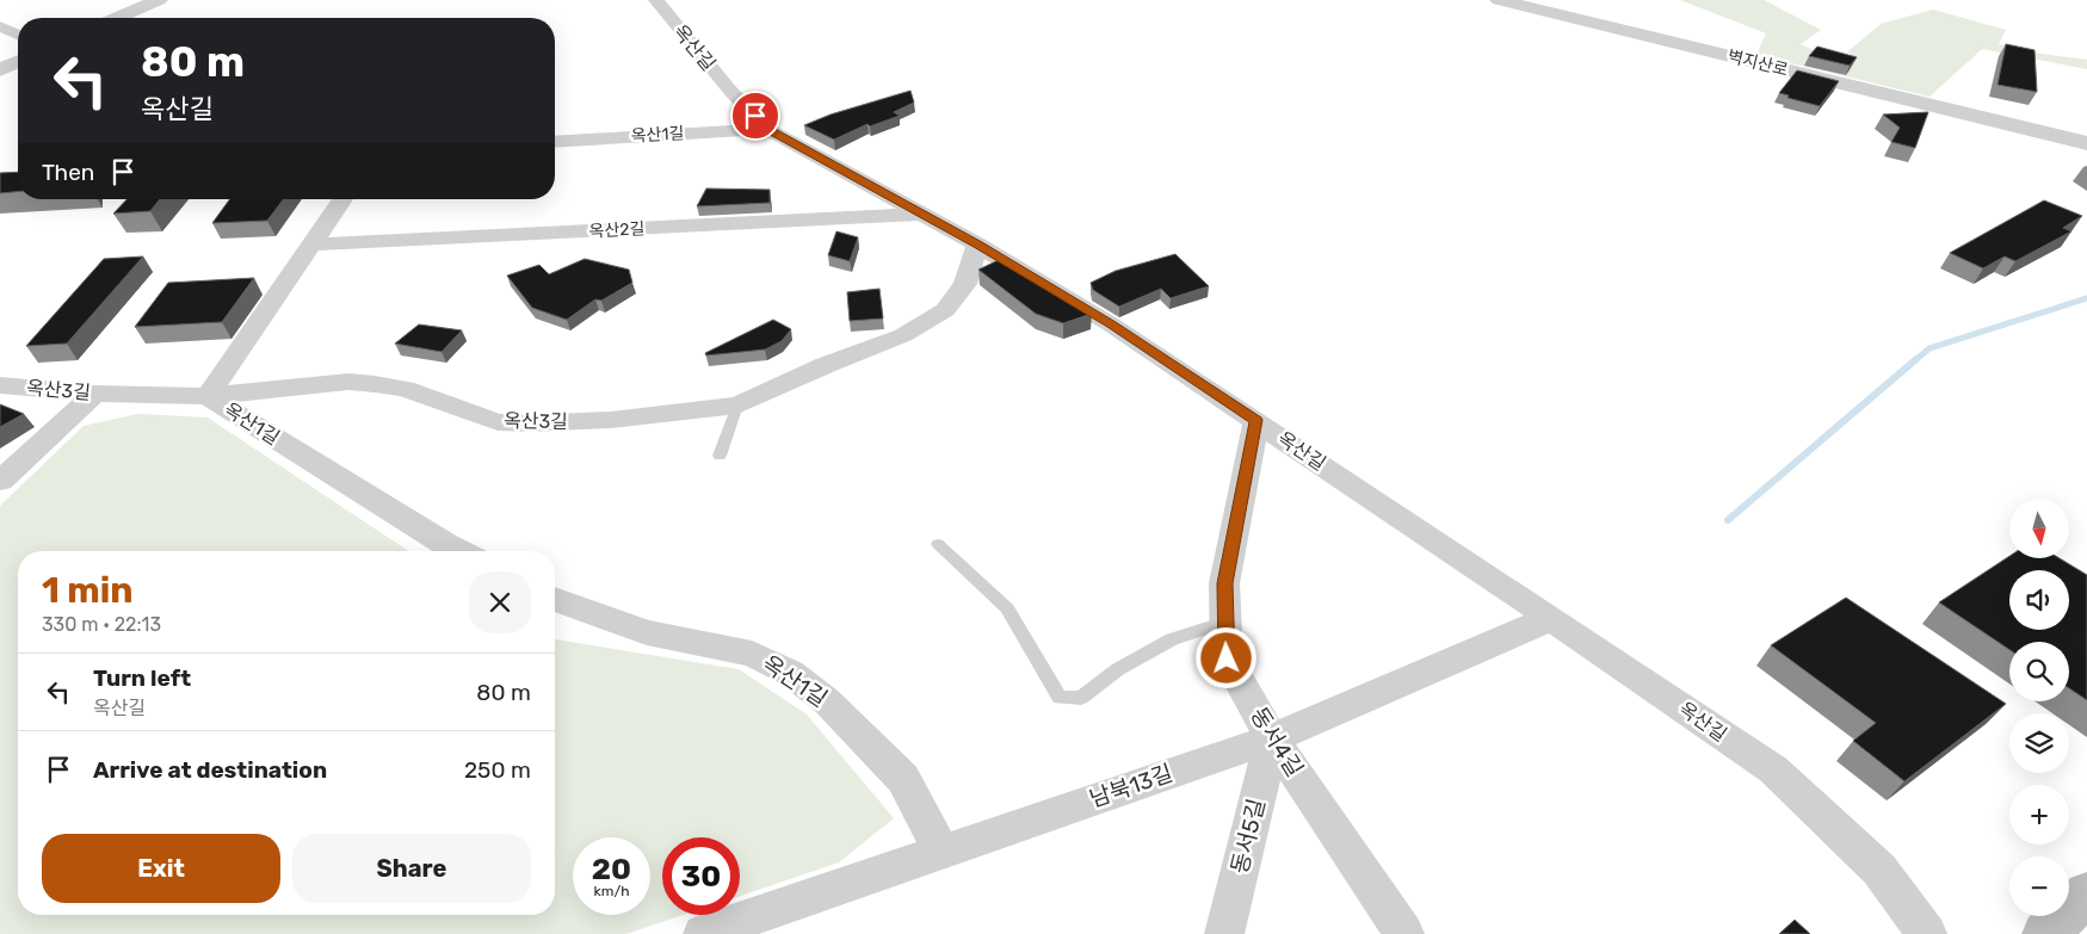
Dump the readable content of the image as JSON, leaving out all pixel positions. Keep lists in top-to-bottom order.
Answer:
{
  "streets": {
    "street": [
      "옥산길",
      "벽지산로",
      "옥산1길",
      "옥산2길",
      "옥산3길",
      "동서4길",
      "남북13길",
      "동서5길"
    ]
  },
  "crossings": [
    ["옥산길", "옥산1길"],
    ["옥산길", "옥산2길"],
    ["옥산길", "옥산3길"],
    ["옥산길", "동서4길"],
    ["옥산길", "남북13길"],
    ["옥산1길", "옥산2길"],
    ["옥산1길", "옥산3길"],
    ["옥산1길", "남북13길"],
    ["동서4길", "남북13길"],
    ["동서4길", "동서5길"],
    ["남북13길", "동서5길"]
  ],
  "north": "bottom",
  "page": {
    "turn": ["80 m", "옥산길"],
    "then": "Then",
    "map_buttons": ["+", "−"],
    "heading": ["1 min", "330 m · 22:13"],
    "list": [
      {
        "name": "Turn left",
        "note": "옥산길",
        "value": "80 m"
      },
      {
        "name": "Arrive at destination",
        "value": "250 m"
      }
    ],
    "buttons": ["Exit", "Share"],
    "speed": "20 km/h",
    "limit": "30"
  }
}
